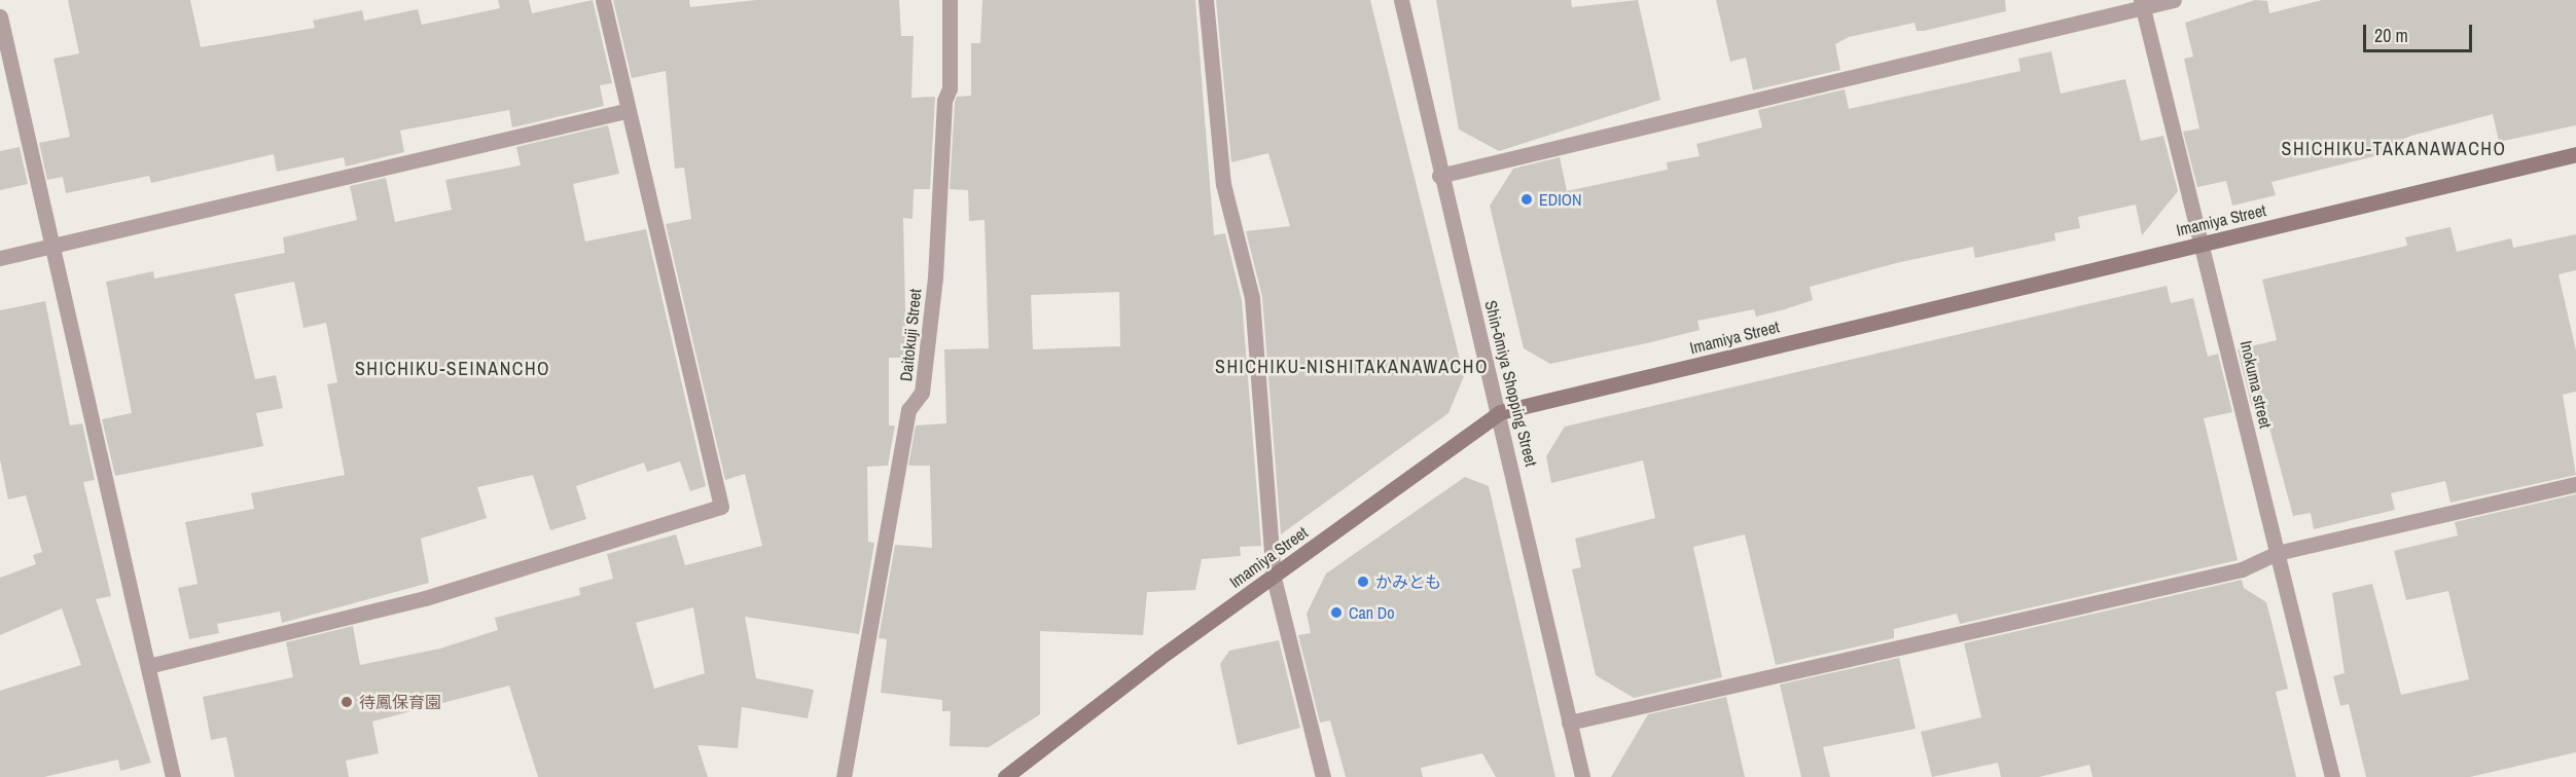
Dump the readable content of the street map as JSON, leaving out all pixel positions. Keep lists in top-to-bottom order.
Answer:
{
  "streets": {
    "street": [
      "Imamiya Street",
      "Daitokuji Street",
      "Shin-ōmiya Shopping Street",
      "Inokuma street"
    ]
  },
  "crossings": [
    ["Imamiya Street", "Shin-ōmiya Shopping Street"],
    ["Imamiya Street", "Inokuma street"]
  ],
  "districts": ["SHICHIKU-TAKANAWACHO", "SHICHIKU-NISHITAKANAWACHO", "SHICHIKU-SEINANCHO"],
  "places": [
    "EDION",
    "かみとも",
    "Can Do",
    "待鳳保育園"
  ],
  "scale_bar": "20 m"
}
